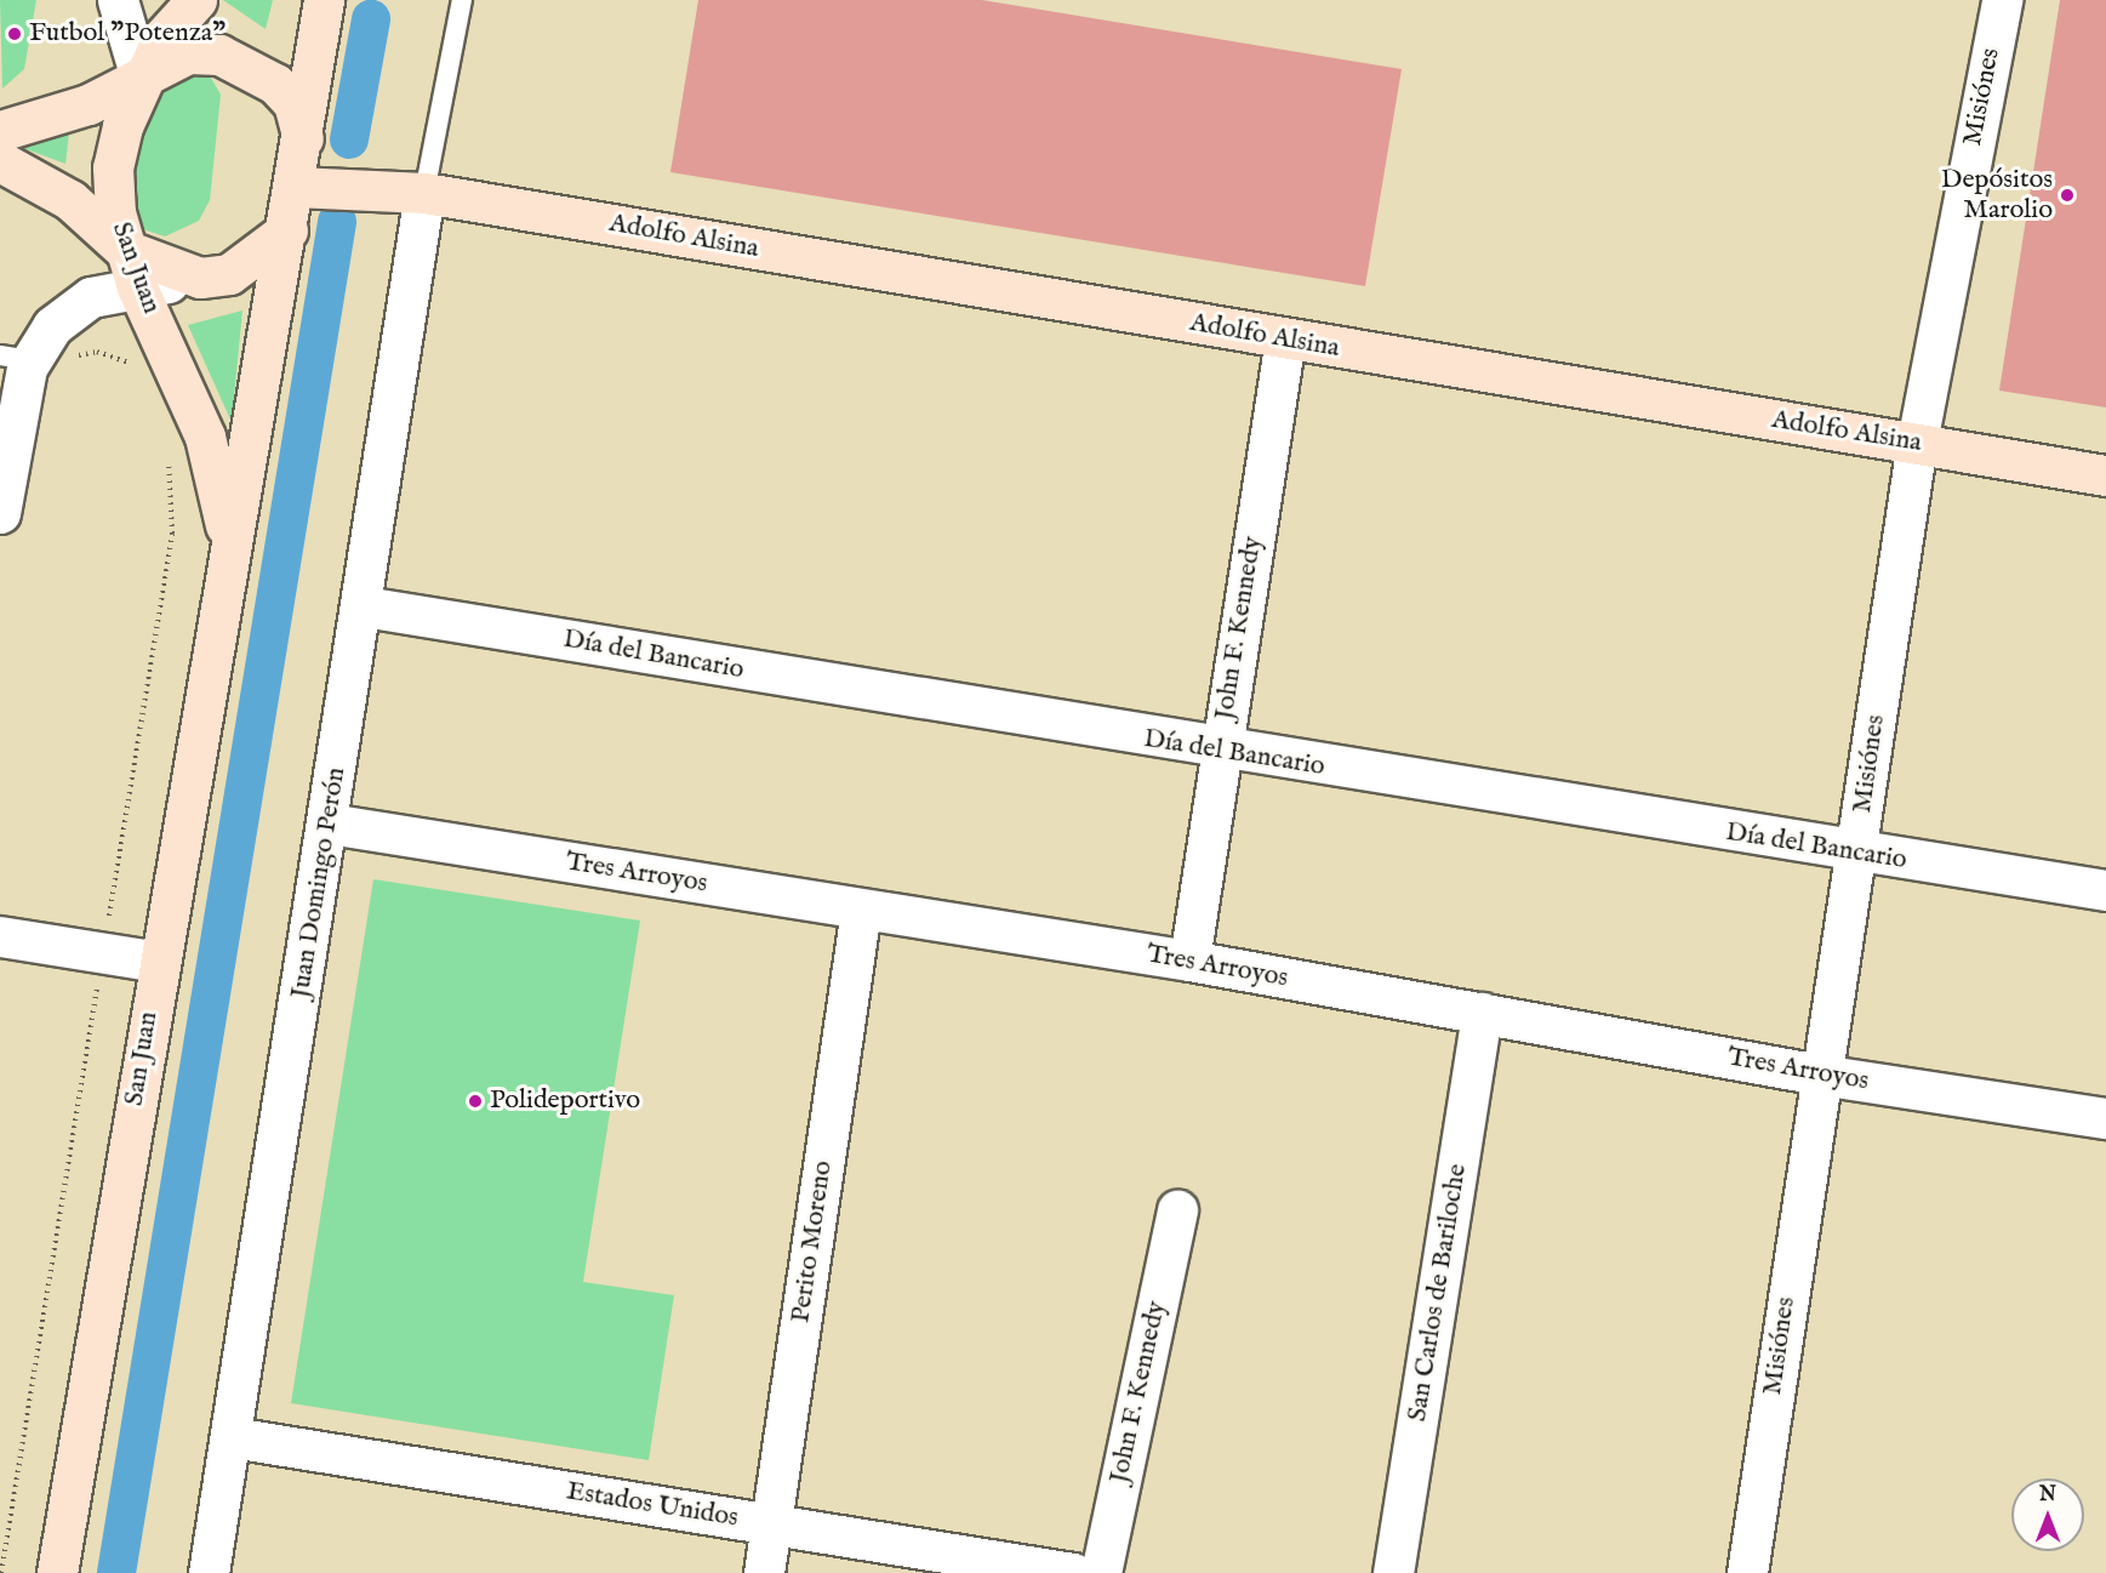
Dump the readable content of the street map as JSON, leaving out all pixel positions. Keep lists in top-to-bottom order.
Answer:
{
  "streets": {
    "main road": ["Adolfo Alsina", "San Juan"],
    "street": [
      "Misiónes",
      "John F. Kennedy",
      "Día del Bancario",
      "Tres Arroyos",
      "Juan Domingo Perón",
      "Perito Moreno",
      "San Carlos de Bariloche",
      "Estados Unidos"
    ]
  },
  "crossings": [
    ["Misiónes", "Adolfo Alsina"],
    ["Misiónes", "Día del Bancario"],
    ["Misiónes", "Tres Arroyos"],
    ["Adolfo Alsina", "San Juan"],
    ["Adolfo Alsina", "John F. Kennedy"],
    ["Adolfo Alsina", "Juan Domingo Perón"],
    ["John F. Kennedy", "Día del Bancario"],
    ["John F. Kennedy", "Tres Arroyos"],
    ["Día del Bancario", "Juan Domingo Perón"],
    ["Tres Arroyos", "Juan Domingo Perón"],
    ["Tres Arroyos", "Perito Moreno"],
    ["Tres Arroyos", "San Carlos de Bariloche"],
    ["Juan Domingo Perón", "Estados Unidos"],
    ["Perito Moreno", "Estados Unidos"]
  ],
  "places": ["Futbol \"Potenza\"", "Depósitos Marolio", "Polideportivo"],
  "north": "top"
}
